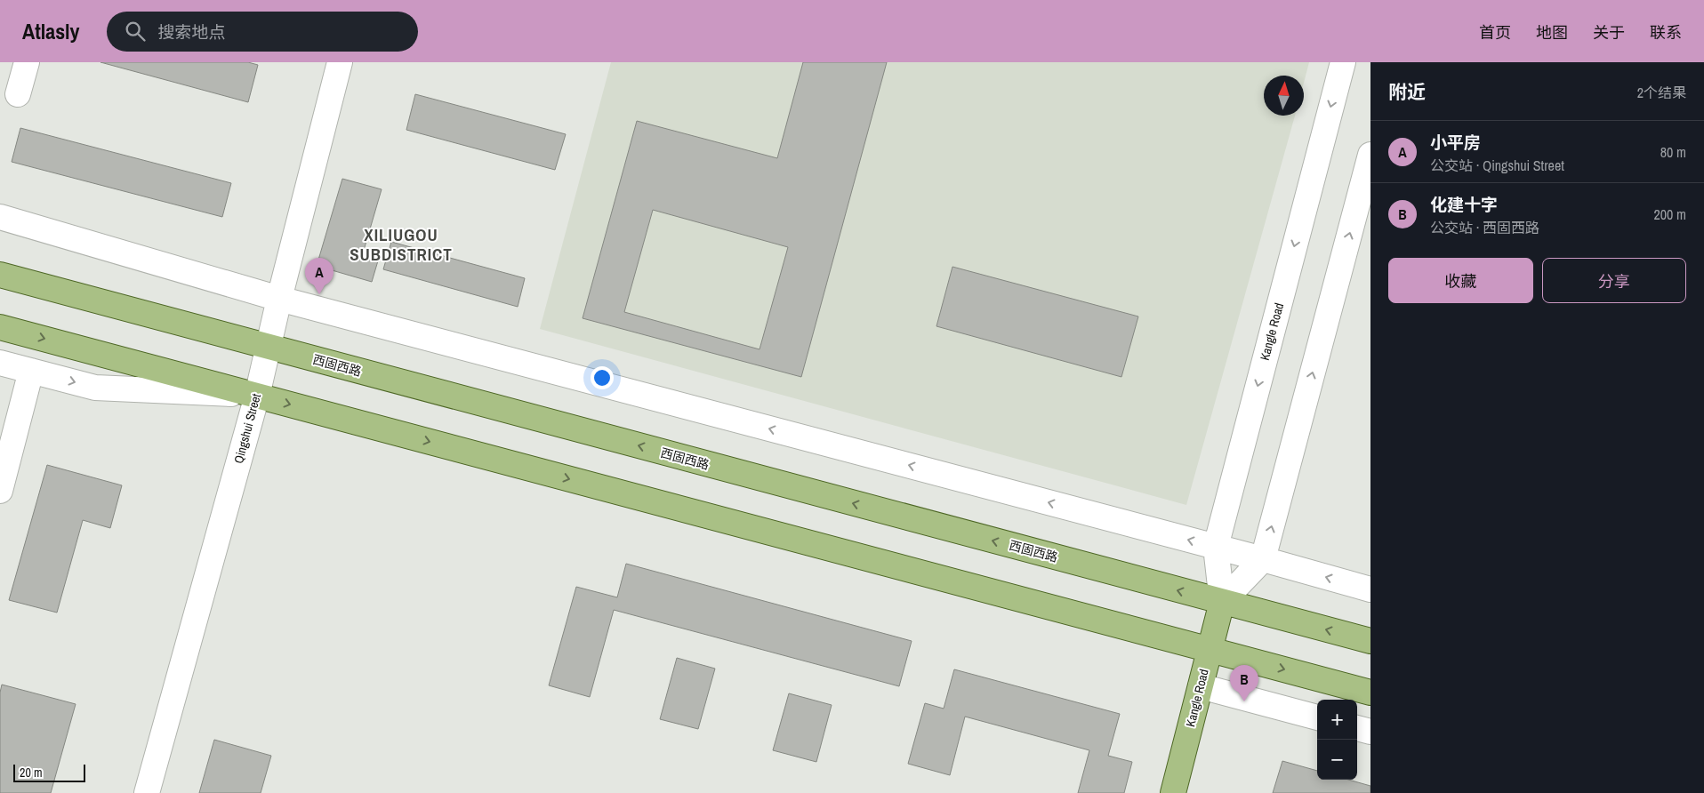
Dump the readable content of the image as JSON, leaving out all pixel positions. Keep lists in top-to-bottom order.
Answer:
{
  "streets": {
    "main road": ["Kangle Road", "西固西路"],
    "street": ["Qingshui Street"]
  },
  "crossings": [
    ["Kangle Road", "西固西路"],
    ["西固西路", "Qingshui Street"]
  ],
  "districts": ["XILIUGOU SUBDISTRICT"],
  "scale_bar": "20 m",
  "north": "top",
  "page": {
    "header": "Atlasly",
    "search": "搜索地点",
    "nav": [
      "首页",
      "地图",
      "关于",
      "联系"
    ],
    "heading": ["附近", "2个结果"],
    "list": [
      {
        "mark": "A",
        "name": "小平房",
        "note": "公交站 · Qingshui Street",
        "value": "80 m"
      },
      {
        "mark": "B",
        "name": "化建十字",
        "note": "公交站 · 西固西路",
        "value": "200 m"
      }
    ],
    "buttons": ["收藏", "分享"],
    "pins": ["A", "B"],
    "map_buttons": ["+", "−"],
    "scale": "20 m"
  }
}
